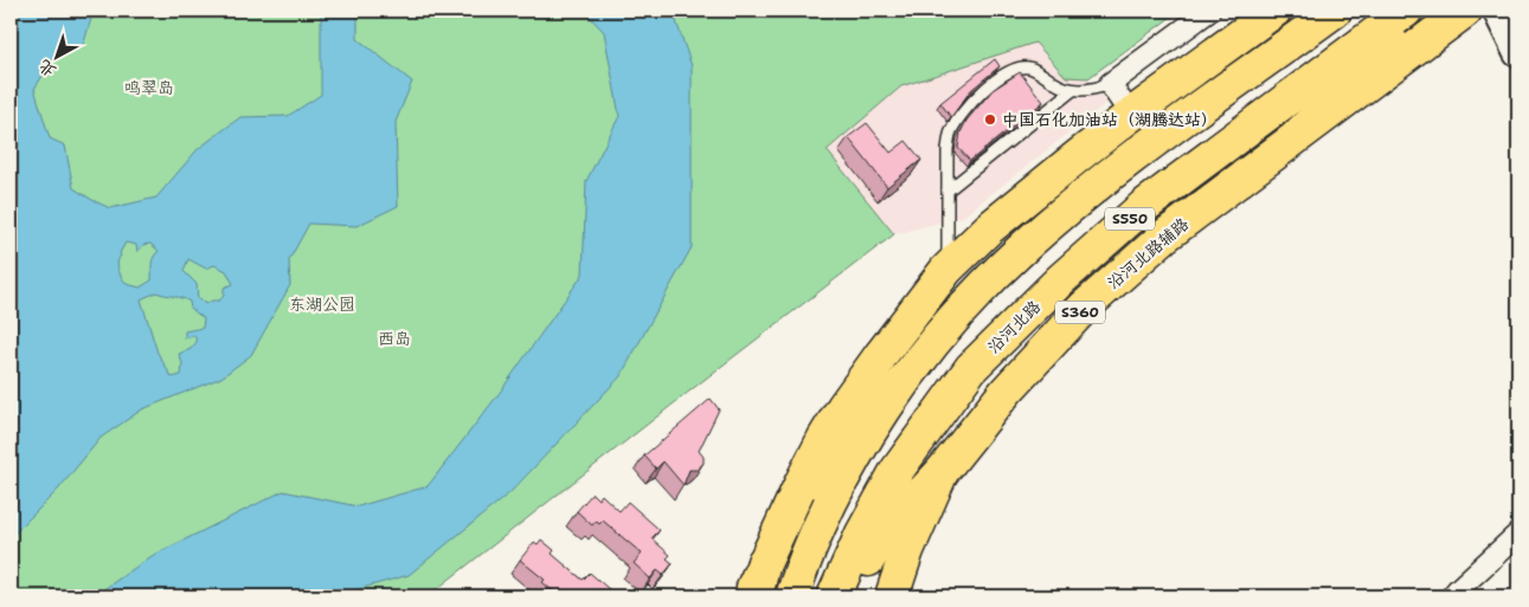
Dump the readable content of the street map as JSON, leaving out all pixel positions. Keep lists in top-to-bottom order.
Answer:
{
  "streets": {
    "main road": [
      "S550",
      "沿河北路辅路",
      "S360",
      "沿河北路"
    ]
  },
  "parks": ["鸣翠岛", "东湖公园", "西岛"],
  "places": ["中国石化加油站（湖腾达站）"],
  "north": "bottom left"
}
